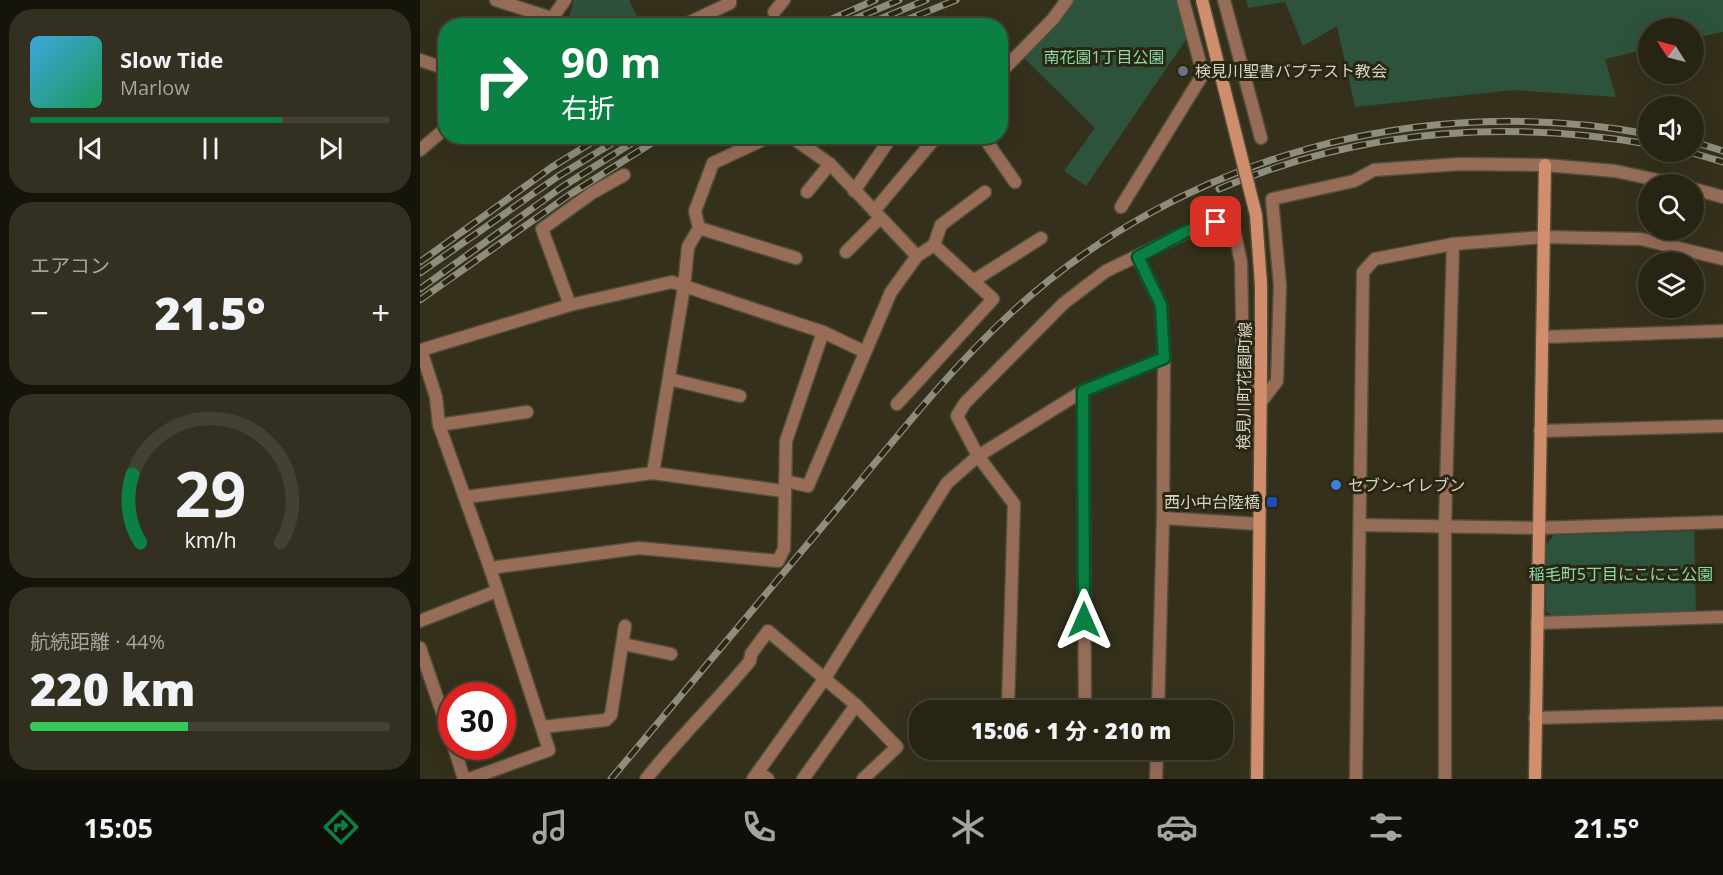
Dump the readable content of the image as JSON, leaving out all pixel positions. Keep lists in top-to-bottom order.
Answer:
{
  "streets": {
    "street": ["検見川町花園町線"]
  },
  "parks": ["南花園1丁目公園", "稲毛町5丁目にこにこ公園"],
  "places": {
    "other": ["検見川聖書バプテスト教会", "セブン-イレブン"],
    "transit": ["西小中台陸橋"]
  },
  "north": "top left",
  "page": {
    "turn": ["90 m", "右折"],
    "song": ["Slow Tide", "Marlow"],
    "tile": [
      "エアコン",
      ["航続距離 · 44%", "220 km"]
    ],
    "heat": ["−", "21.5°", "+"],
    "limit": "30",
    "trip": "15:06 · 1 分 · 210 m",
    "tabs": ["15:05", "21.5°"],
    "gauge": ["29", "km/h"]
  }
}
